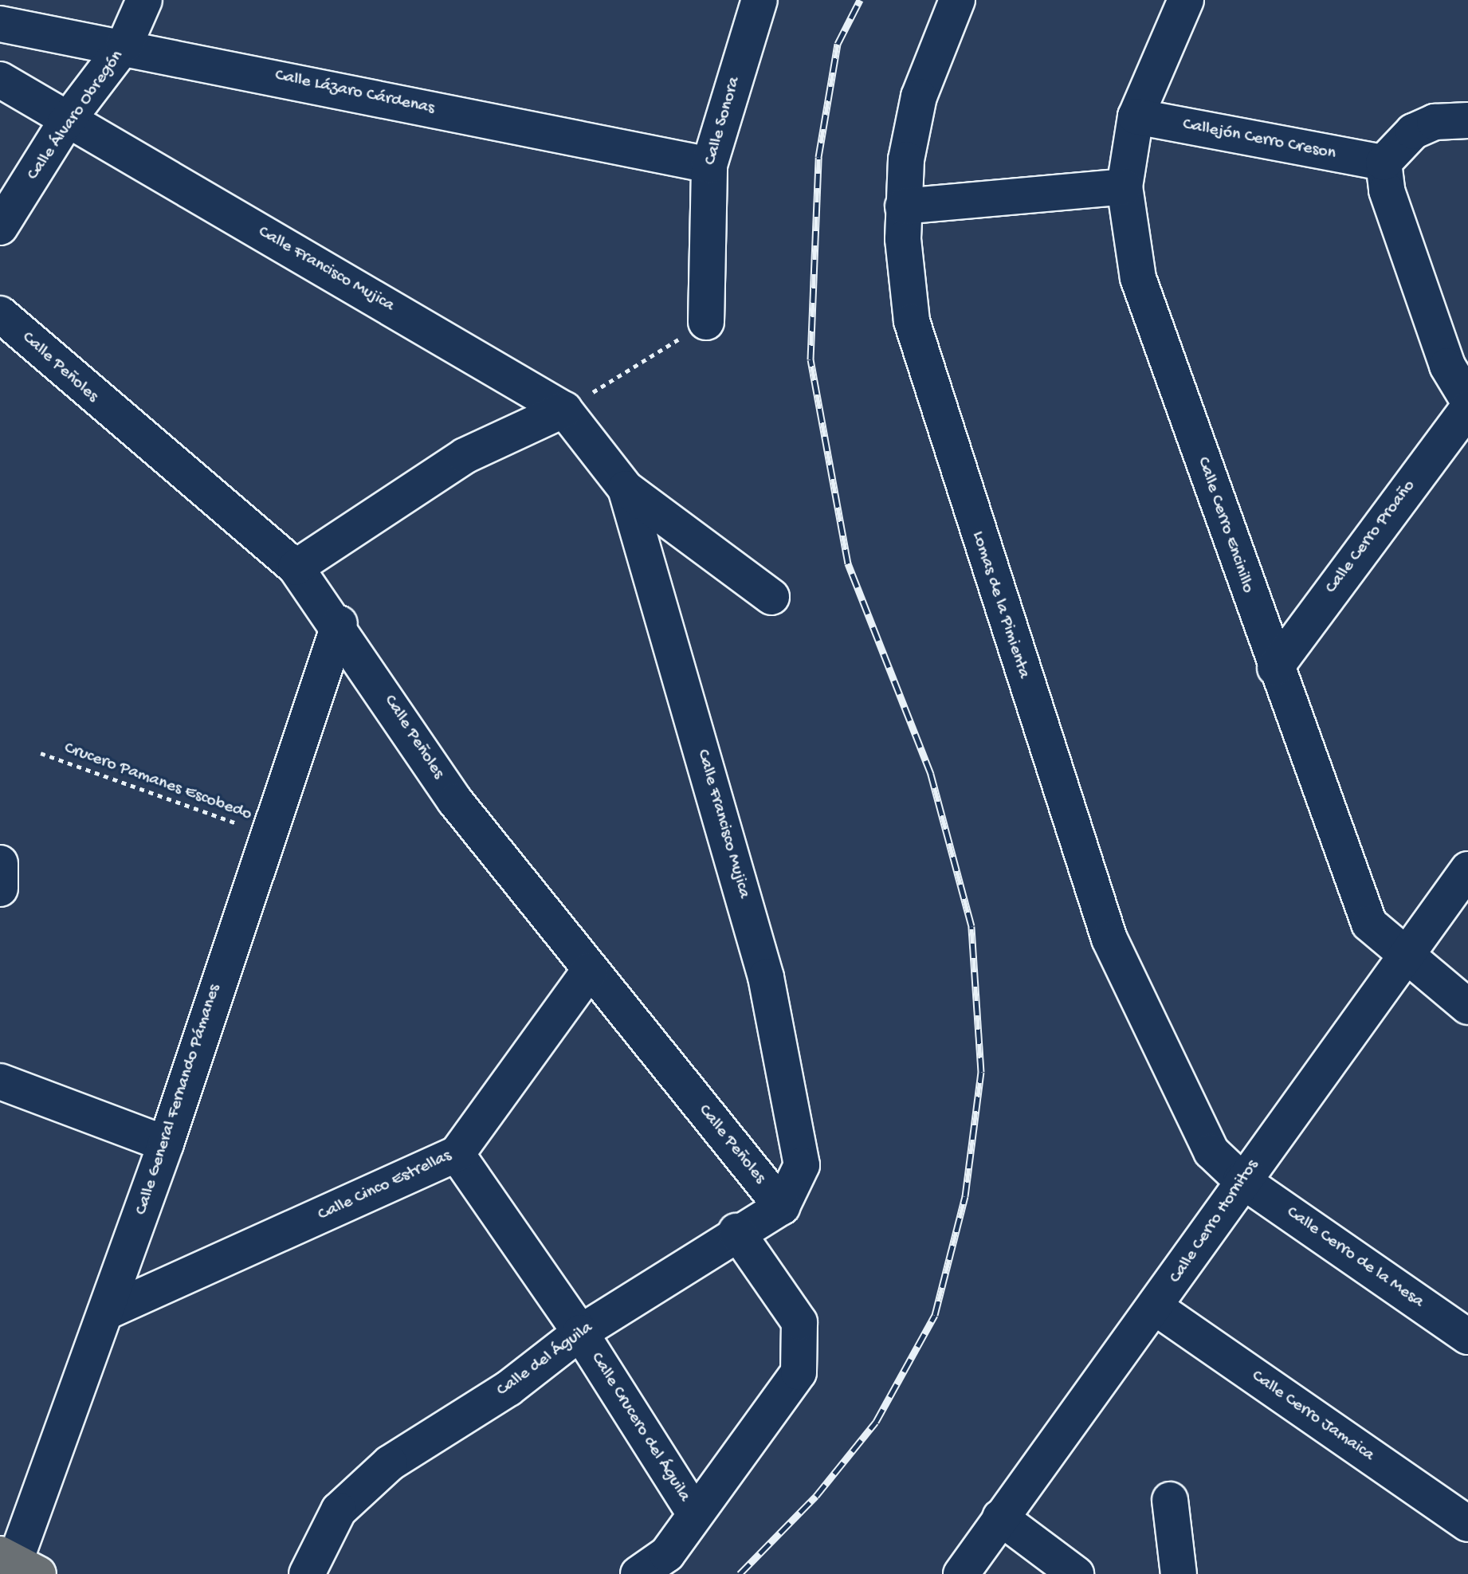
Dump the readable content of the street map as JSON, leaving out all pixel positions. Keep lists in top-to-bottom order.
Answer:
{
  "streets": {
    "street": [
      "Calle Lázaro Cárdenas",
      "Calle Álvaro Obregón",
      "Calle Sonora",
      "Callejón Cerro Creson",
      "Calle Francisco Mujica",
      "Calle Peñoles",
      "Calle Cerro Encinillo",
      "Calle Cerro Proaño",
      "Lomas de la Pimienta",
      "Calle General Fernando Pámanes",
      "Calle Cinco Estrellas",
      "Calle Cerro Hornitos",
      "Calle Cerro de la Mesa",
      "Calle del Águila",
      "Calle Cerro Jamaica",
      "Calle Crucero del Águila"
    ],
    "path": ["Crucero Pamanes Escobedo"]
  },
  "crossings": [
    ["Calle Lázaro Cárdenas", "Calle Álvaro Obregón"],
    ["Calle Lázaro Cárdenas", "Calle Sonora"],
    ["Calle Álvaro Obregón", "Calle Francisco Mujica"],
    ["Callejón Cerro Creson", "Calle Cerro Encinillo"],
    ["Calle Francisco Mujica", "Calle Peñoles"],
    ["Calle Francisco Mujica", "Calle del Águila"],
    ["Calle Peñoles", "Calle General Fernando Pámanes"],
    ["Calle Peñoles", "Calle Cinco Estrellas"],
    ["Calle Peñoles", "Calle del Águila"],
    ["Calle Cerro Encinillo", "Calle Cerro Proaño"],
    ["Calle Cerro Encinillo", "Calle Cerro Hornitos"],
    ["Lomas de la Pimienta", "Calle Cerro Hornitos"],
    ["Lomas de la Pimienta", "Calle Cerro de la Mesa"],
    ["Crucero Pamanes Escobedo", "Calle General Fernando Pámanes"],
    ["Calle General Fernando Pámanes", "Calle Cinco Estrellas"],
    ["Calle Cinco Estrellas", "Calle Crucero del Águila"],
    ["Calle Cerro Hornitos", "Calle Cerro de la Mesa"],
    ["Calle Cerro Hornitos", "Calle Cerro Jamaica"],
    ["Calle del Águila", "Calle Crucero del Águila"]
  ]
}
